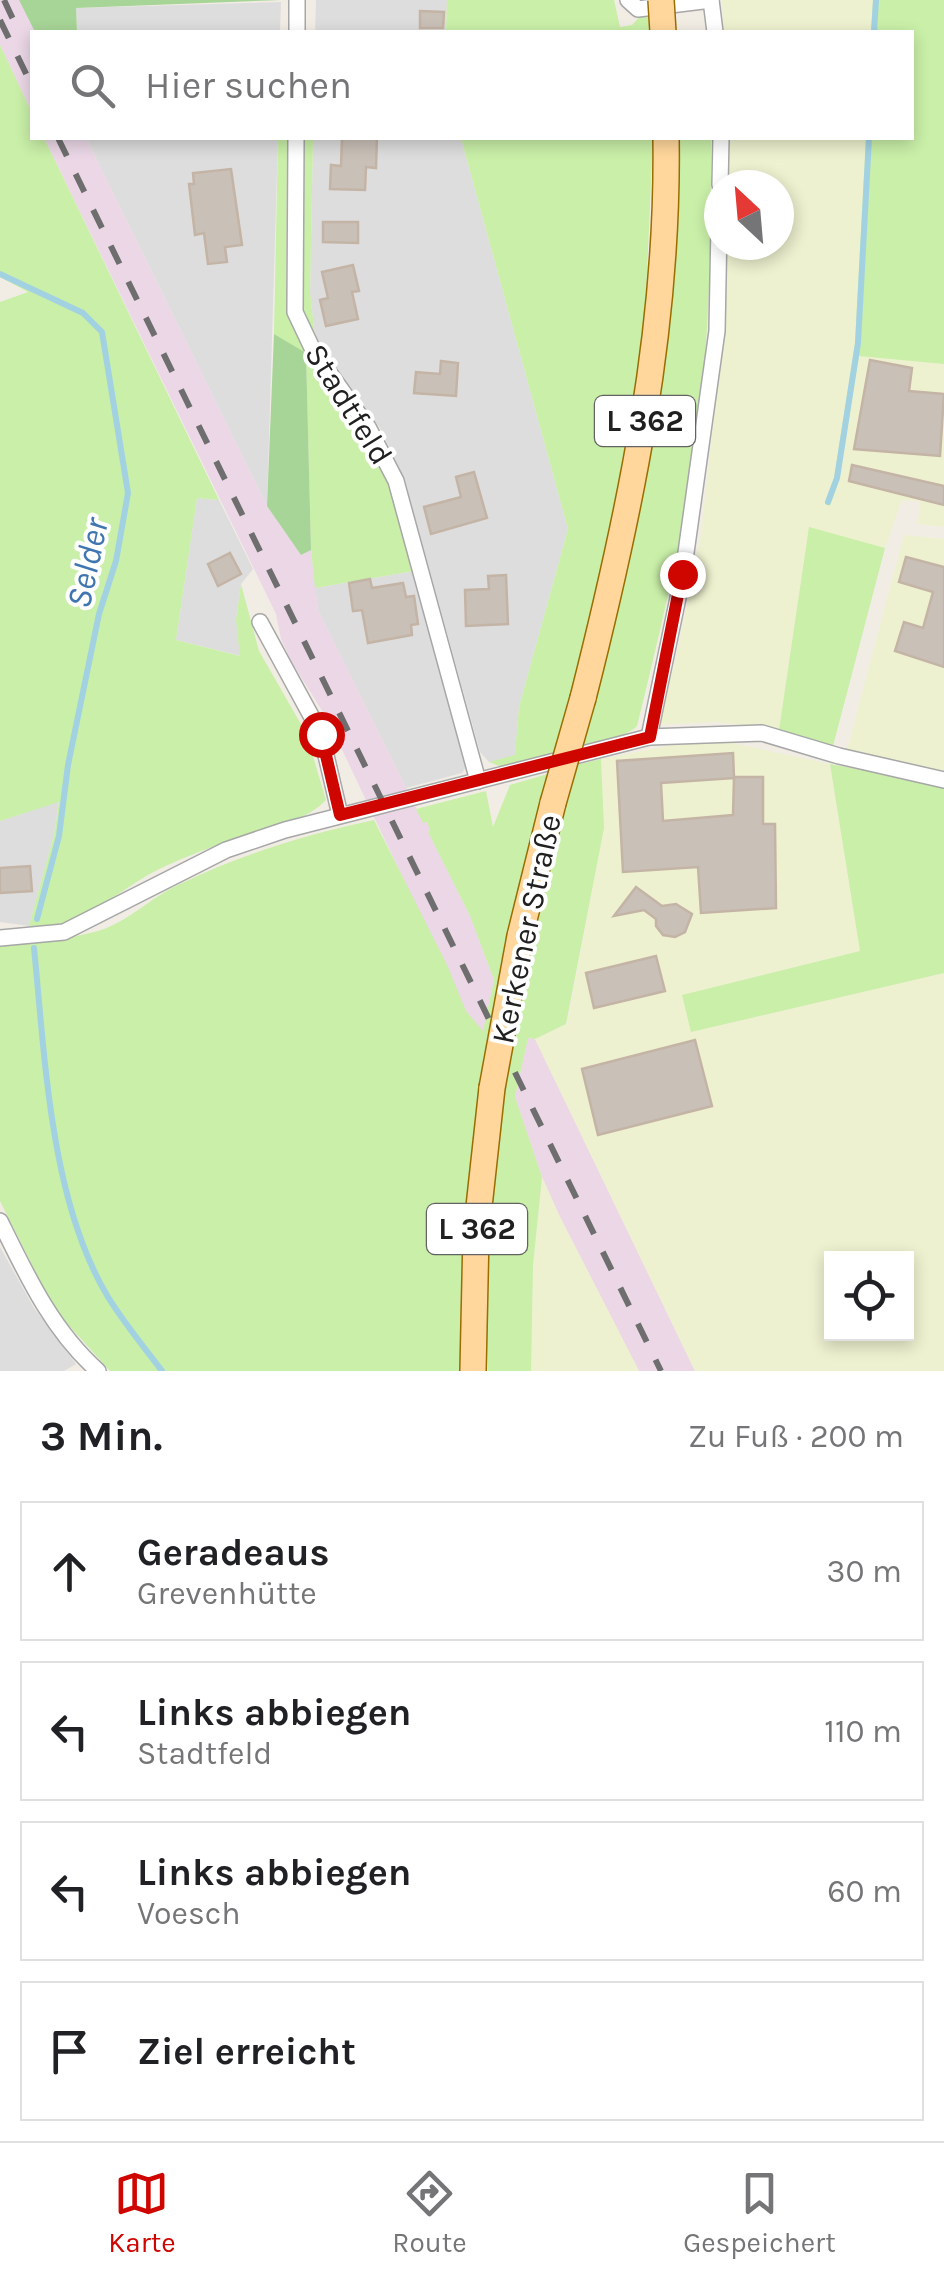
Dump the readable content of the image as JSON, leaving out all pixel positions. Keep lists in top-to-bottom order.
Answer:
{
  "streets": {
    "main road": ["L 362", "Kerkener Straße"],
    "street": ["Stadtfeld"]
  },
  "water": ["Selder"],
  "north": "top left",
  "page": {
    "search": "Hier suchen",
    "heading": ["3 Min.", "Zu Fuß · 200 m"],
    "list": [
      ["Geradeaus", "Grevenhütte", "30 m"],
      ["Links abbiegen", "Stadtfeld", "110 m"],
      ["Links abbiegen", "Voesch", "60 m"],
      "Ziel erreicht"
    ],
    "nav": ["Karte", "Route", "Gespeichert"]
  }
}
